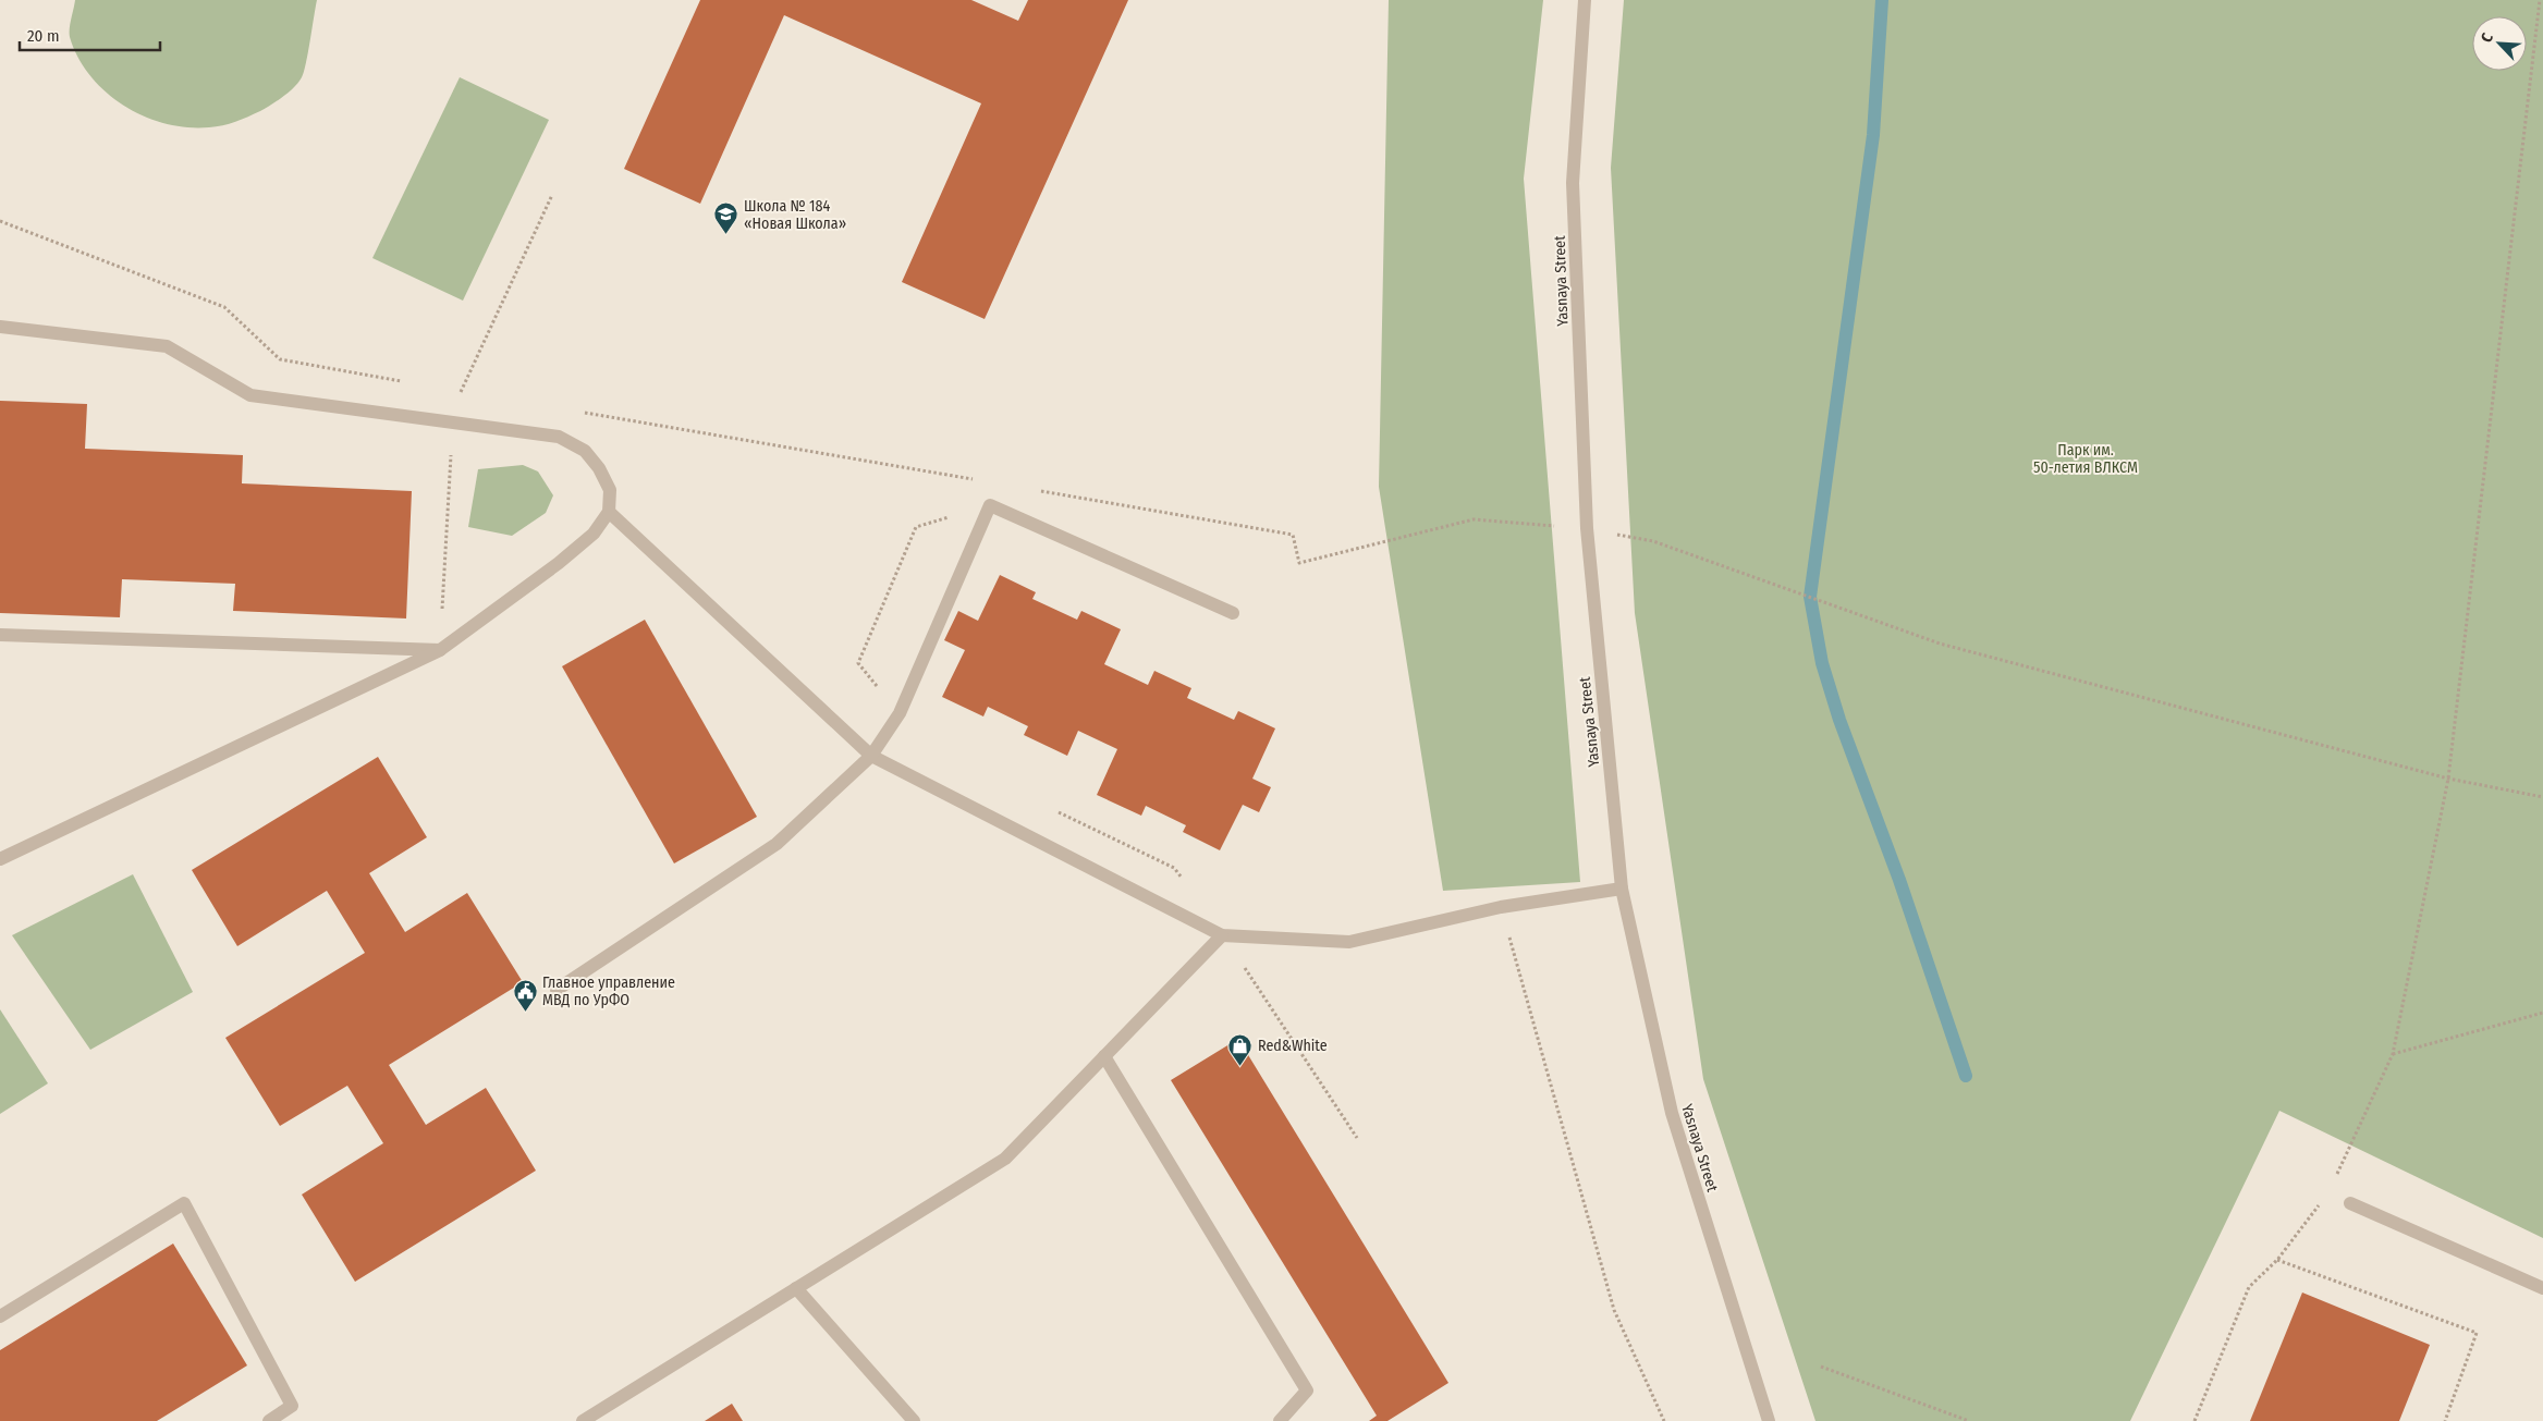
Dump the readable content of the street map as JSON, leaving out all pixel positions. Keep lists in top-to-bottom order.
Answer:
{
  "streets": {
    "street": ["Yasnaya Street"]
  },
  "parks": ["Парк им. 50-летия ВЛКСМ"],
  "places": {
    "school or university": ["Школа № 184 «Новая Школа»"],
    "public building": ["Главное управление МВД по УрФО"],
    "shop": ["Red&White"]
  },
  "scale_bar": "20 m",
  "north": "top left"
}
